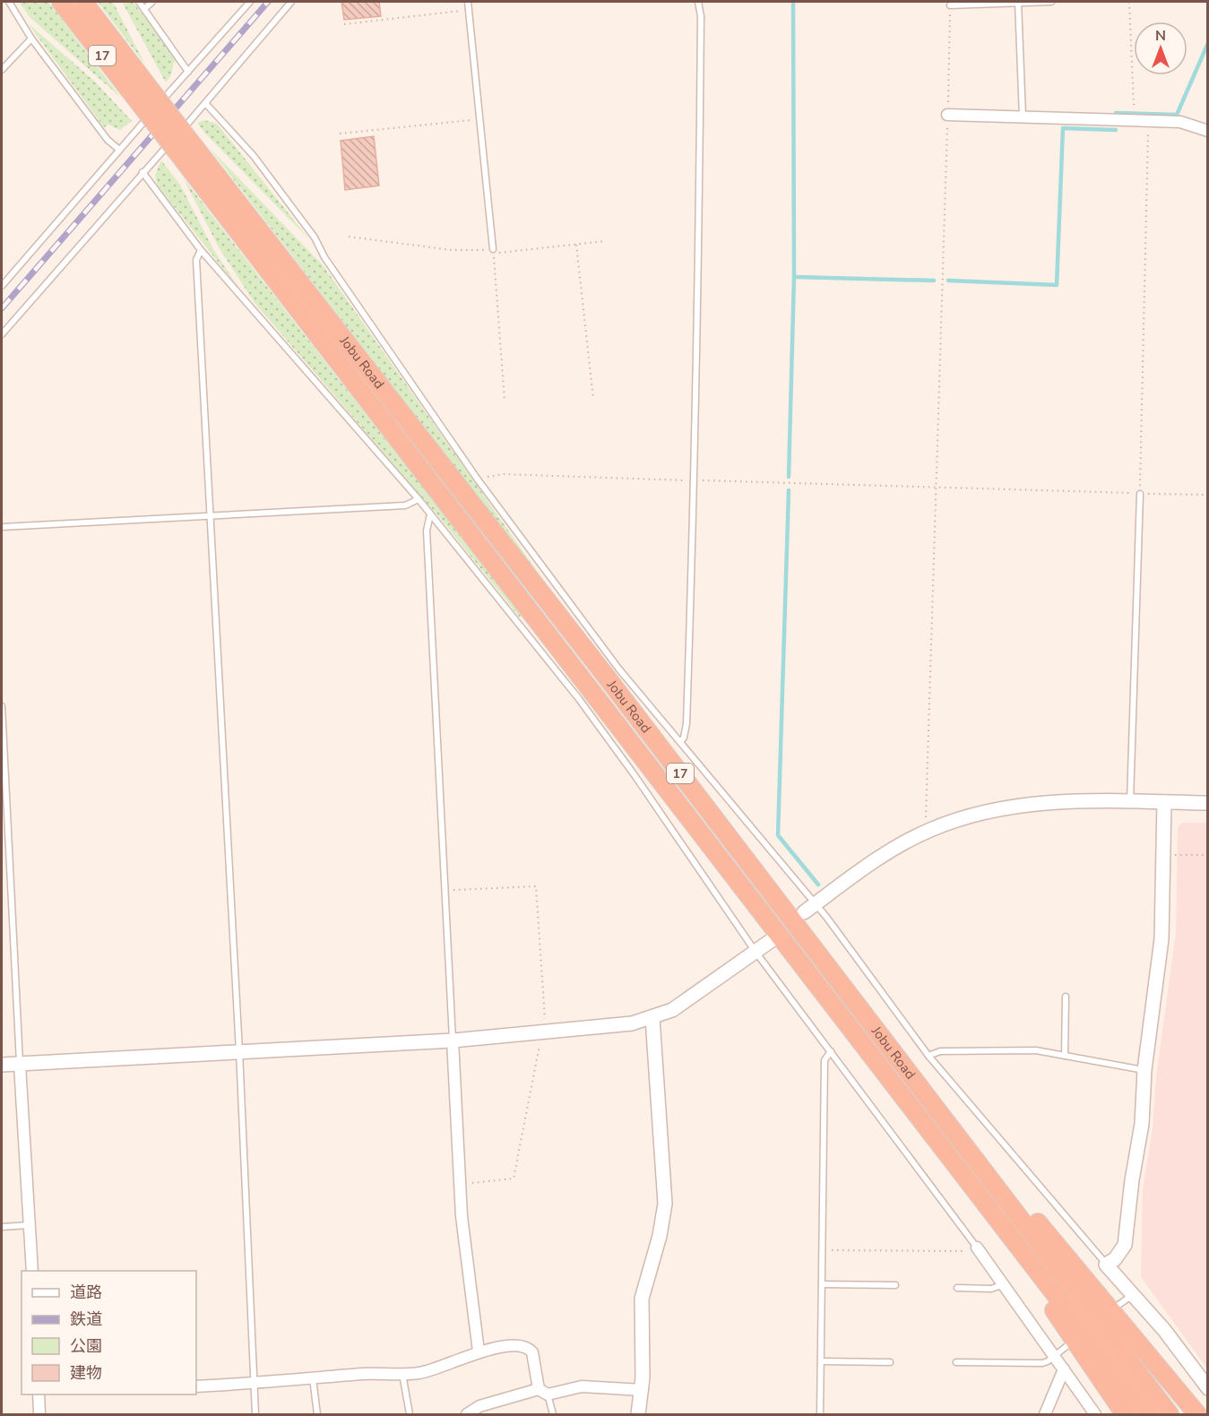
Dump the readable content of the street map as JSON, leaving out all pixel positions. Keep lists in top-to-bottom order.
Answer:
{
  "streets": {
    "highway": ["17", "Jobu Road"]
  },
  "legend": [
    "道路",
    "鉄道",
    "公園",
    "建物"
  ],
  "north": "top"
}
